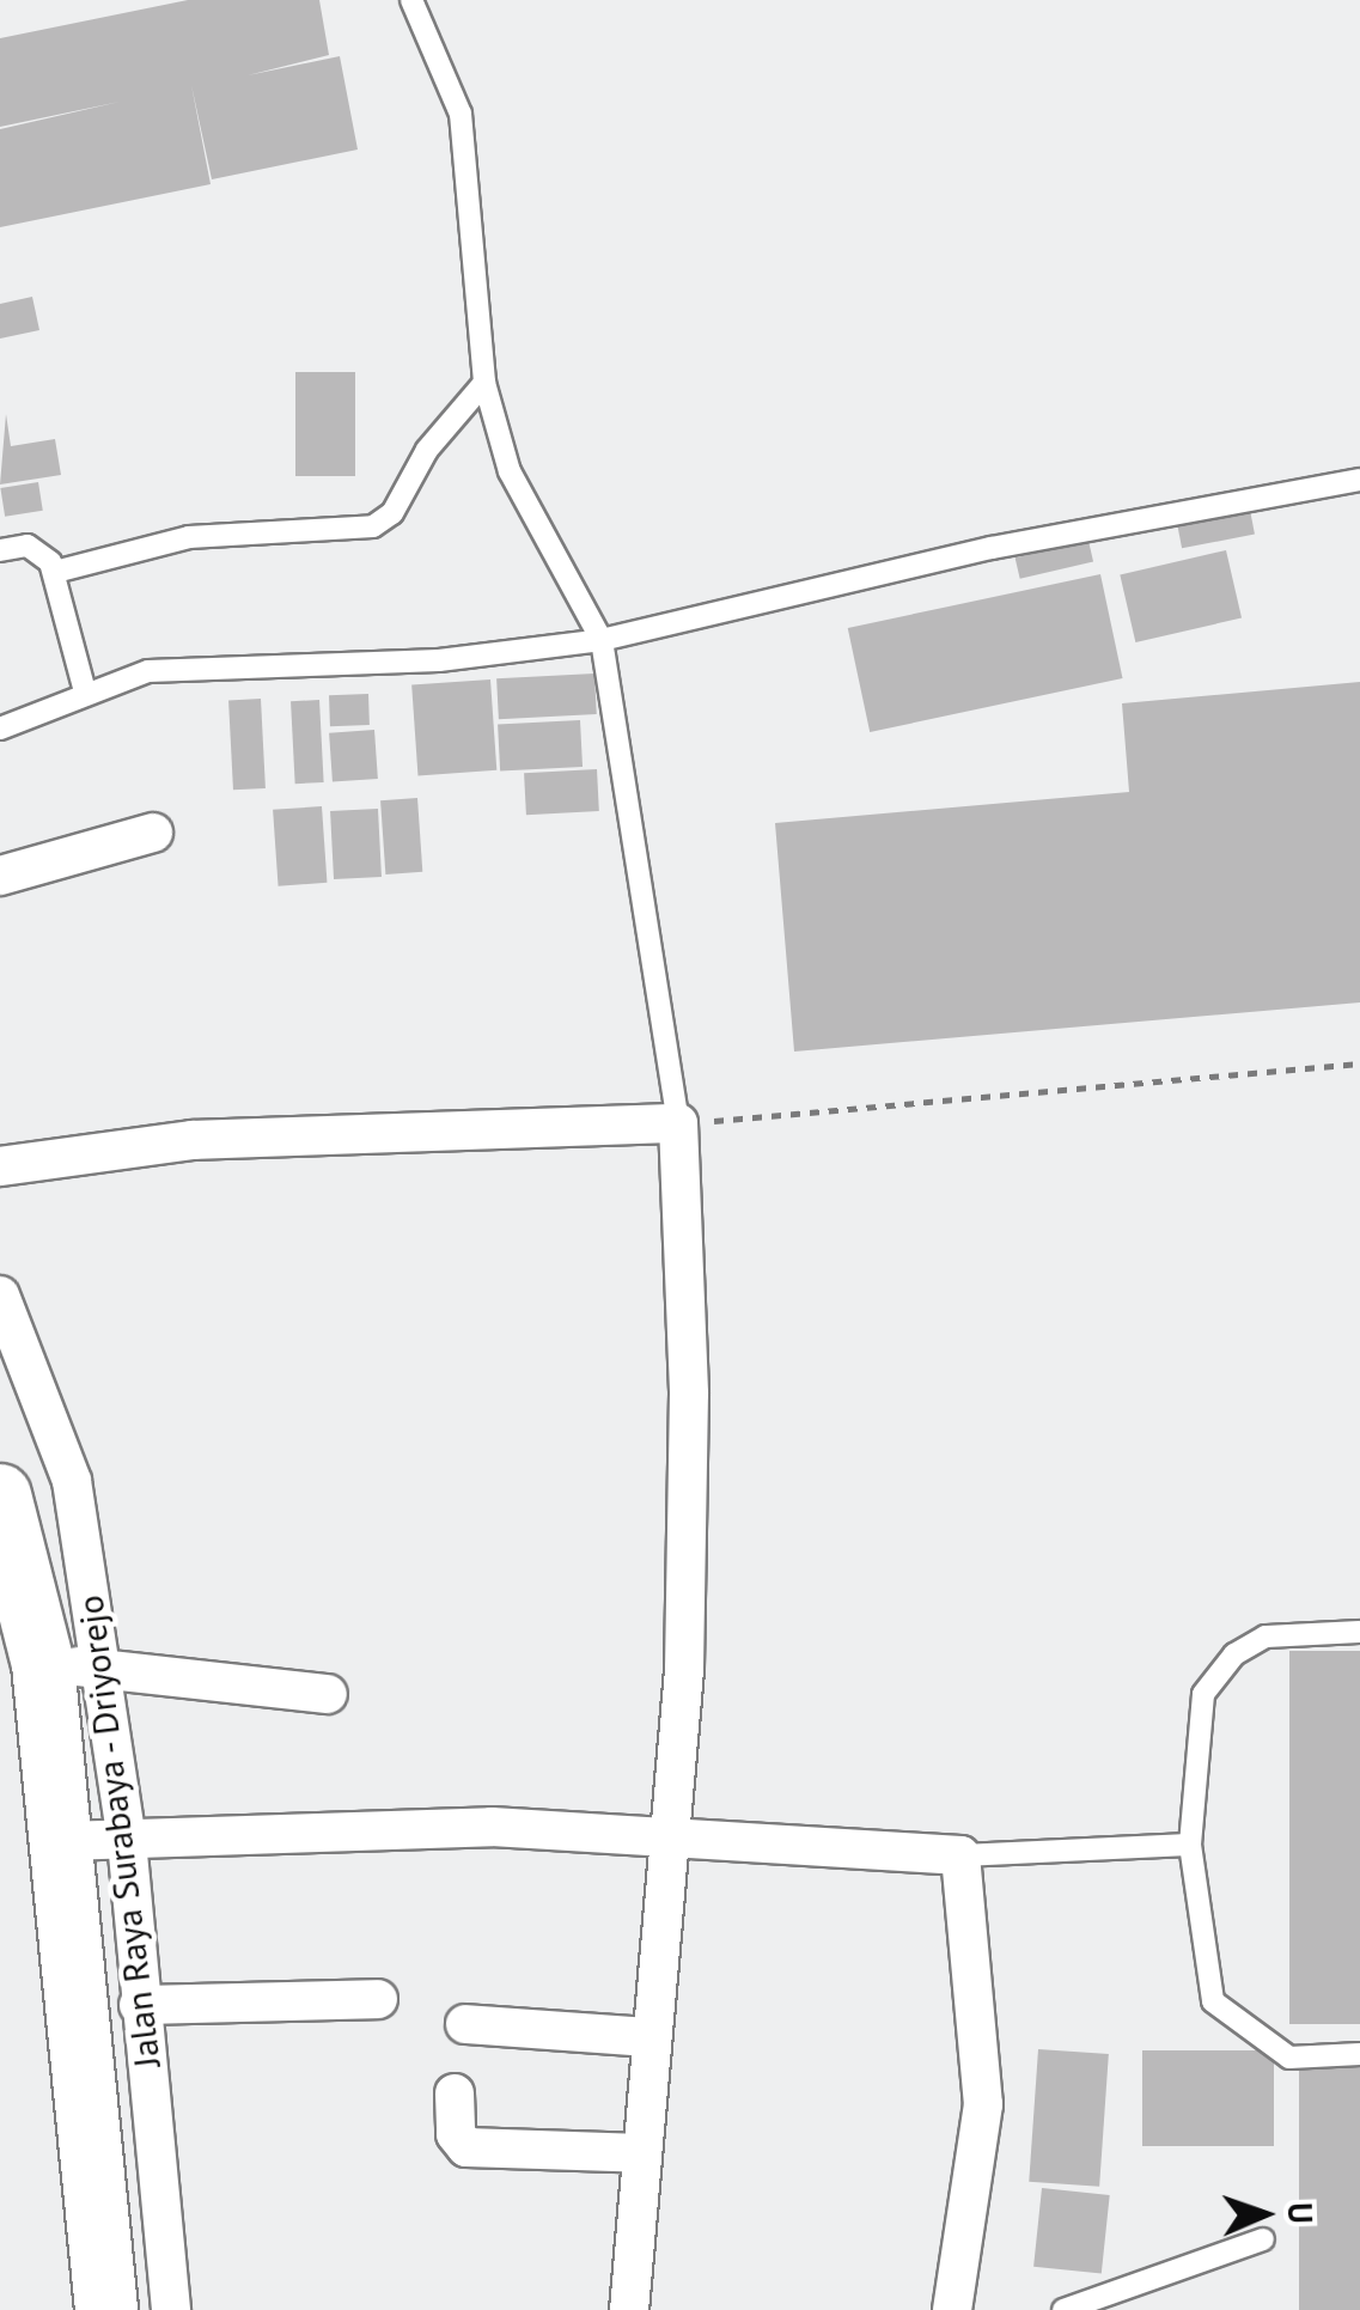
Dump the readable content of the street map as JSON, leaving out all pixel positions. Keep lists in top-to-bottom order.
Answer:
{
  "streets": {
    "main road": ["Jalan Raya Surabaya - Driyorejo"]
  },
  "north": "right"
}
